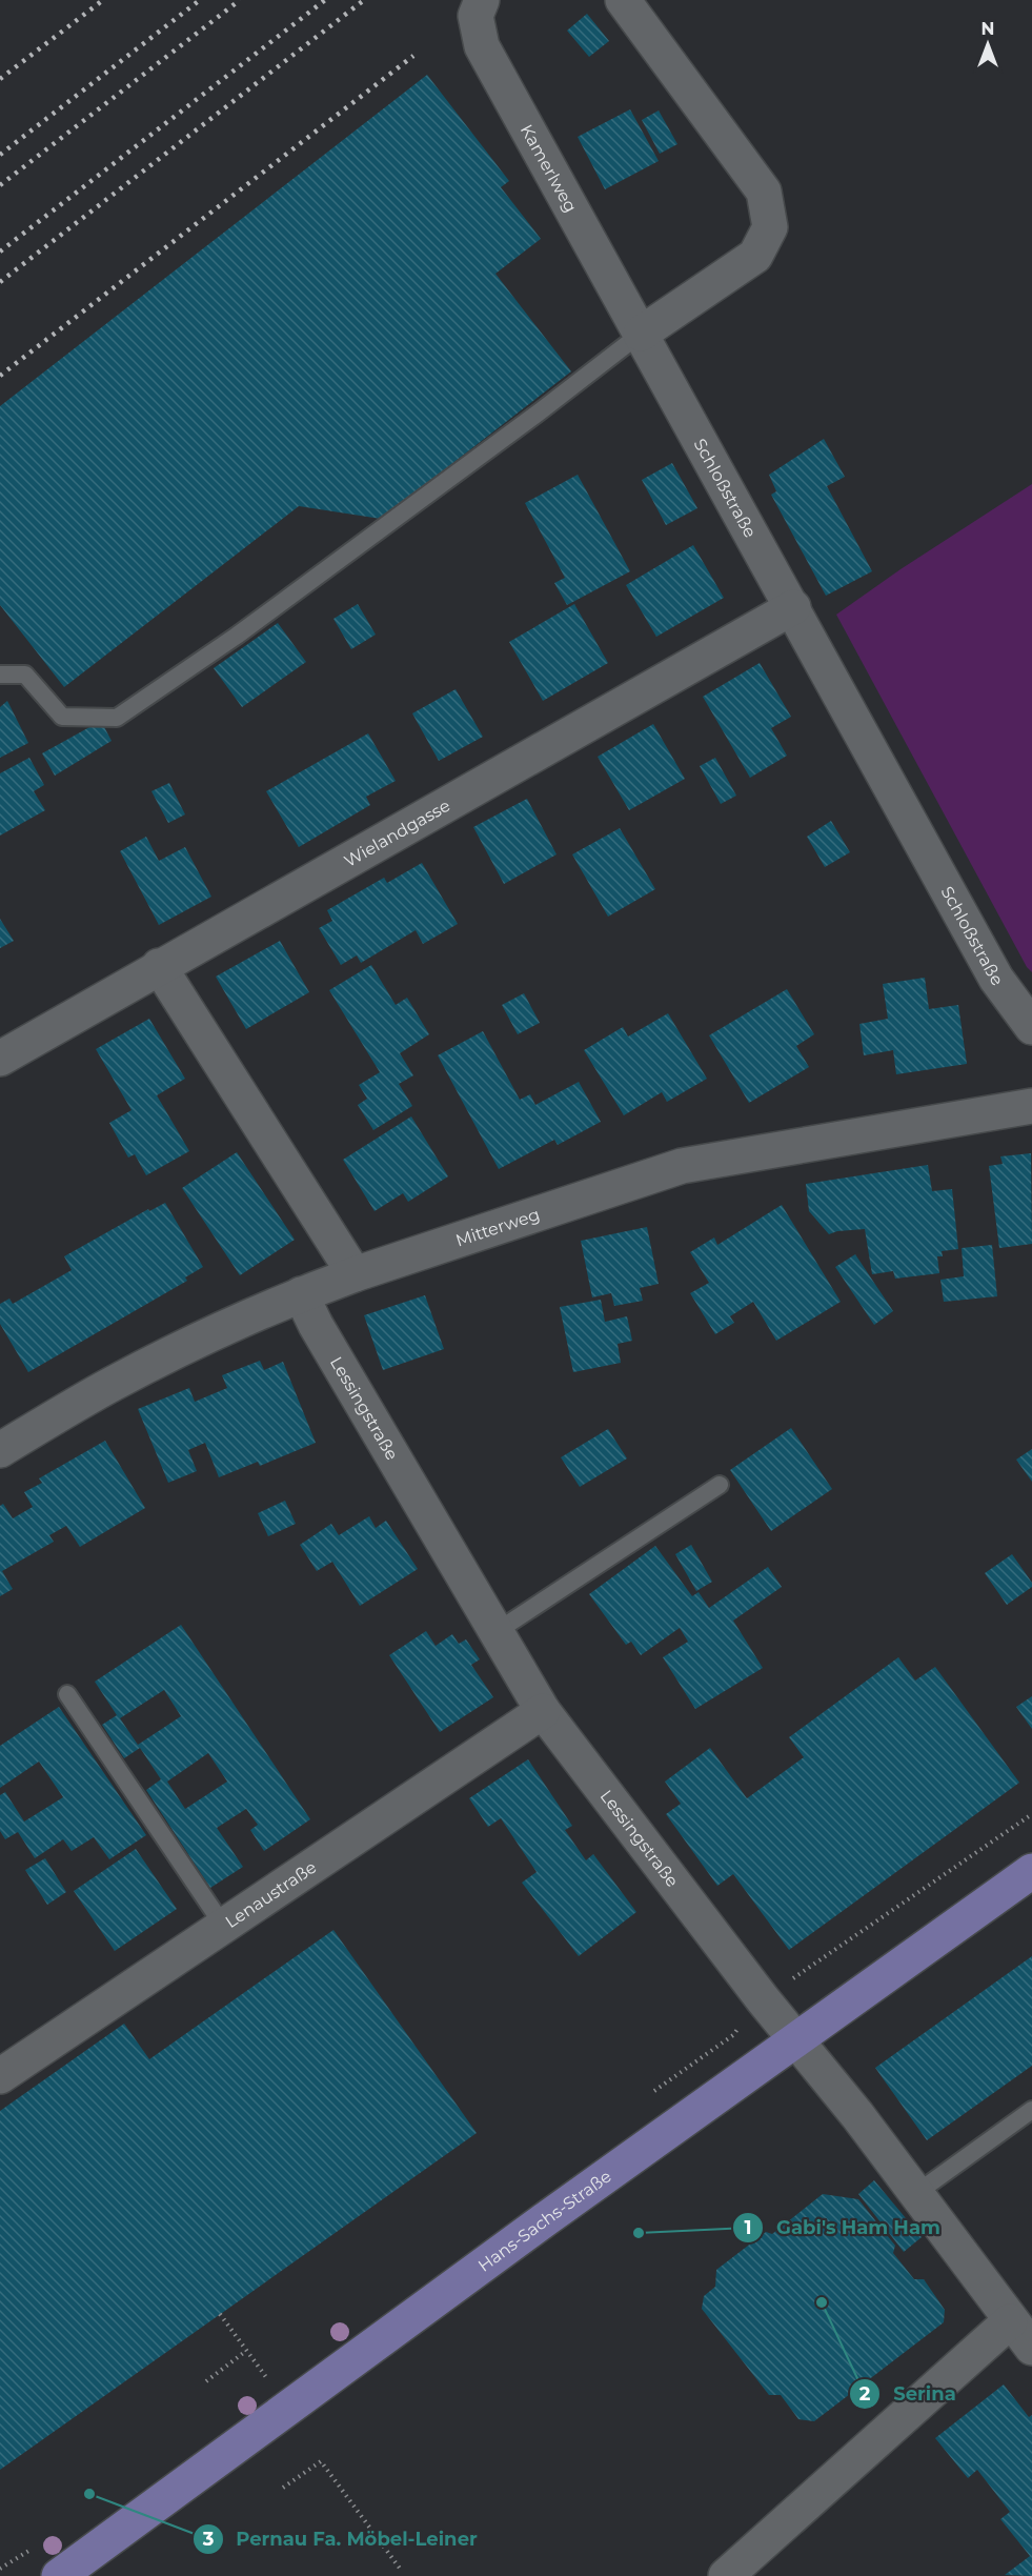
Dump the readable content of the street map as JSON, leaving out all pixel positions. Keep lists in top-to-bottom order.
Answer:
{
  "streets": {
    "main road": ["Hans-Sachs-Straße"],
    "street": [
      "Kamerlweg",
      "Schloßstraße",
      "Wielandgasse",
      "Mitterweg",
      "Lessingstraße",
      "Lenaustraße"
    ]
  },
  "crossings": [
    ["Kamerlweg", "Schloßstraße"],
    ["Schloßstraße", "Wielandgasse"],
    ["Mitterweg", "Lessingstraße"],
    ["Lessingstraße", "Lenaustraße"],
    ["Lessingstraße", "Hans-Sachs-Straße"]
  ],
  "places": ["Gabi's Ham Ham", "Serina", "Pernau Fa. Möbel-Leiner"],
  "north": "top"
}
